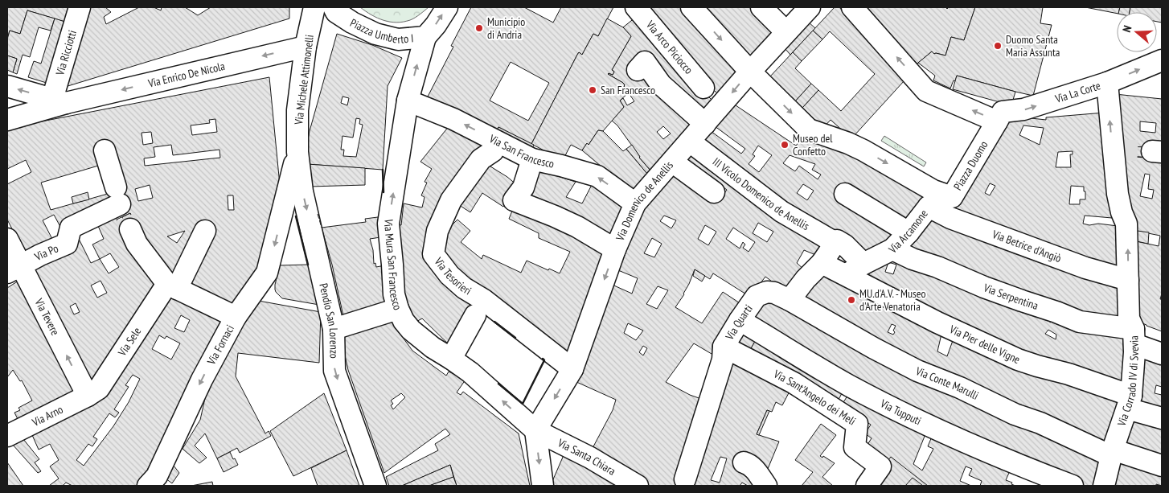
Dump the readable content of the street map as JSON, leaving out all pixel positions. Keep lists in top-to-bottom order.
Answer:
{
  "streets": {
    "street": [
      "Piazza Umberto I",
      "Via Arco Piciocco",
      "Via Ricciotti",
      "Via Enrico De Nicola",
      "Via Michele Attimonelli",
      "Via La Corte",
      "Via San Francesco",
      "Piazza Duomo",
      "III Vicolo Domenico de Anellis",
      "Via Domenico de Anellis",
      "Via Arcamone",
      "Via Betrice d'Angiò",
      "Via Po",
      "Via Mura San Francesco",
      "Via Tesorieri",
      "Via Serpentina",
      "Via Tevere",
      "Pendio San Lorenzo",
      "Via Quarti",
      "Via Sele",
      "Via Pier delle Vigne",
      "Via Fornaci",
      "Via Corrado IV di Svevia",
      "Via Conte Marulli",
      "Via Sant'Angelo dei Meli",
      "Via Tupputi",
      "Via Arno",
      "Via Santa Chiara"
    ]
  },
  "crossings": [
    ["Piazza Umberto I", "Via Mura San Francesco"],
    ["Via Ricciotti", "Via Enrico De Nicola"],
    ["Via Enrico De Nicola", "Via Michele Attimonelli"],
    ["Via Michele Attimonelli", "Pendio San Lorenzo"],
    ["Via Michele Attimonelli", "Via Fornaci"],
    ["Via La Corte", "Piazza Duomo"],
    ["Via La Corte", "Via Corrado IV di Svevia"],
    ["Via San Francesco", "Via Domenico de Anellis"],
    ["Via San Francesco", "Via Mura San Francesco"],
    ["Piazza Duomo", "Via Domenico de Anellis"],
    ["Piazza Duomo", "Via Arcamone"],
    ["III Vicolo Domenico de Anellis", "Via Domenico de Anellis"],
    ["III Vicolo Domenico de Anellis", "Via Arcamone"],
    ["III Vicolo Domenico de Anellis", "Via Pier delle Vigne"],
    ["Via Domenico de Anellis", "Via Mura San Francesco"],
    ["Via Domenico de Anellis", "Via Tesorieri"],
    ["Via Domenico de Anellis", "Via Santa Chiara"],
    ["Via Arcamone", "Via Betrice d'Angiò"],
    ["Via Arcamone", "Via Serpentina"],
    ["Via Arcamone", "Via Pier delle Vigne"],
    ["Via Betrice d'Angiò", "Via Corrado IV di Svevia"],
    ["Via Po", "Via Tevere"],
    ["Via Mura San Francesco", "Via Santa Chiara"],
    ["Via Serpentina", "Via Corrado IV di Svevia"],
    ["Via Tevere", "Via Sele"],
    ["Via Tevere", "Via Arno"],
    ["Pendio San Lorenzo", "Via Fornaci"],
    ["Via Quarti", "Via Conte Marulli"],
    ["Via Quarti", "Via Sant'Angelo dei Meli"],
    ["Via Quarti", "Via Tupputi"],
    ["Via Sele", "Via Arno"],
    ["Via Pier delle Vigne", "Via Corrado IV di Svevia"],
    ["Via Corrado IV di Svevia", "Via Conte Marulli"]
  ],
  "one_way": [
    "Via Enrico De Nicola",
    "Via La Corte",
    "Via San Francesco",
    "Via Domenico de Anellis",
    "Via Mura San Francesco",
    "Pendio San Lorenzo",
    "Via Fornaci",
    "Via Corrado IV di Svevia"
  ],
  "places": [
    "Municipio di Andria",
    "Duomo Santa Maria Assunta",
    "San Francesco",
    "Museo del Confetto",
    "MU.d'A.V. - Museo d'Arte Venatoria"
  ],
  "north": "left"
}
